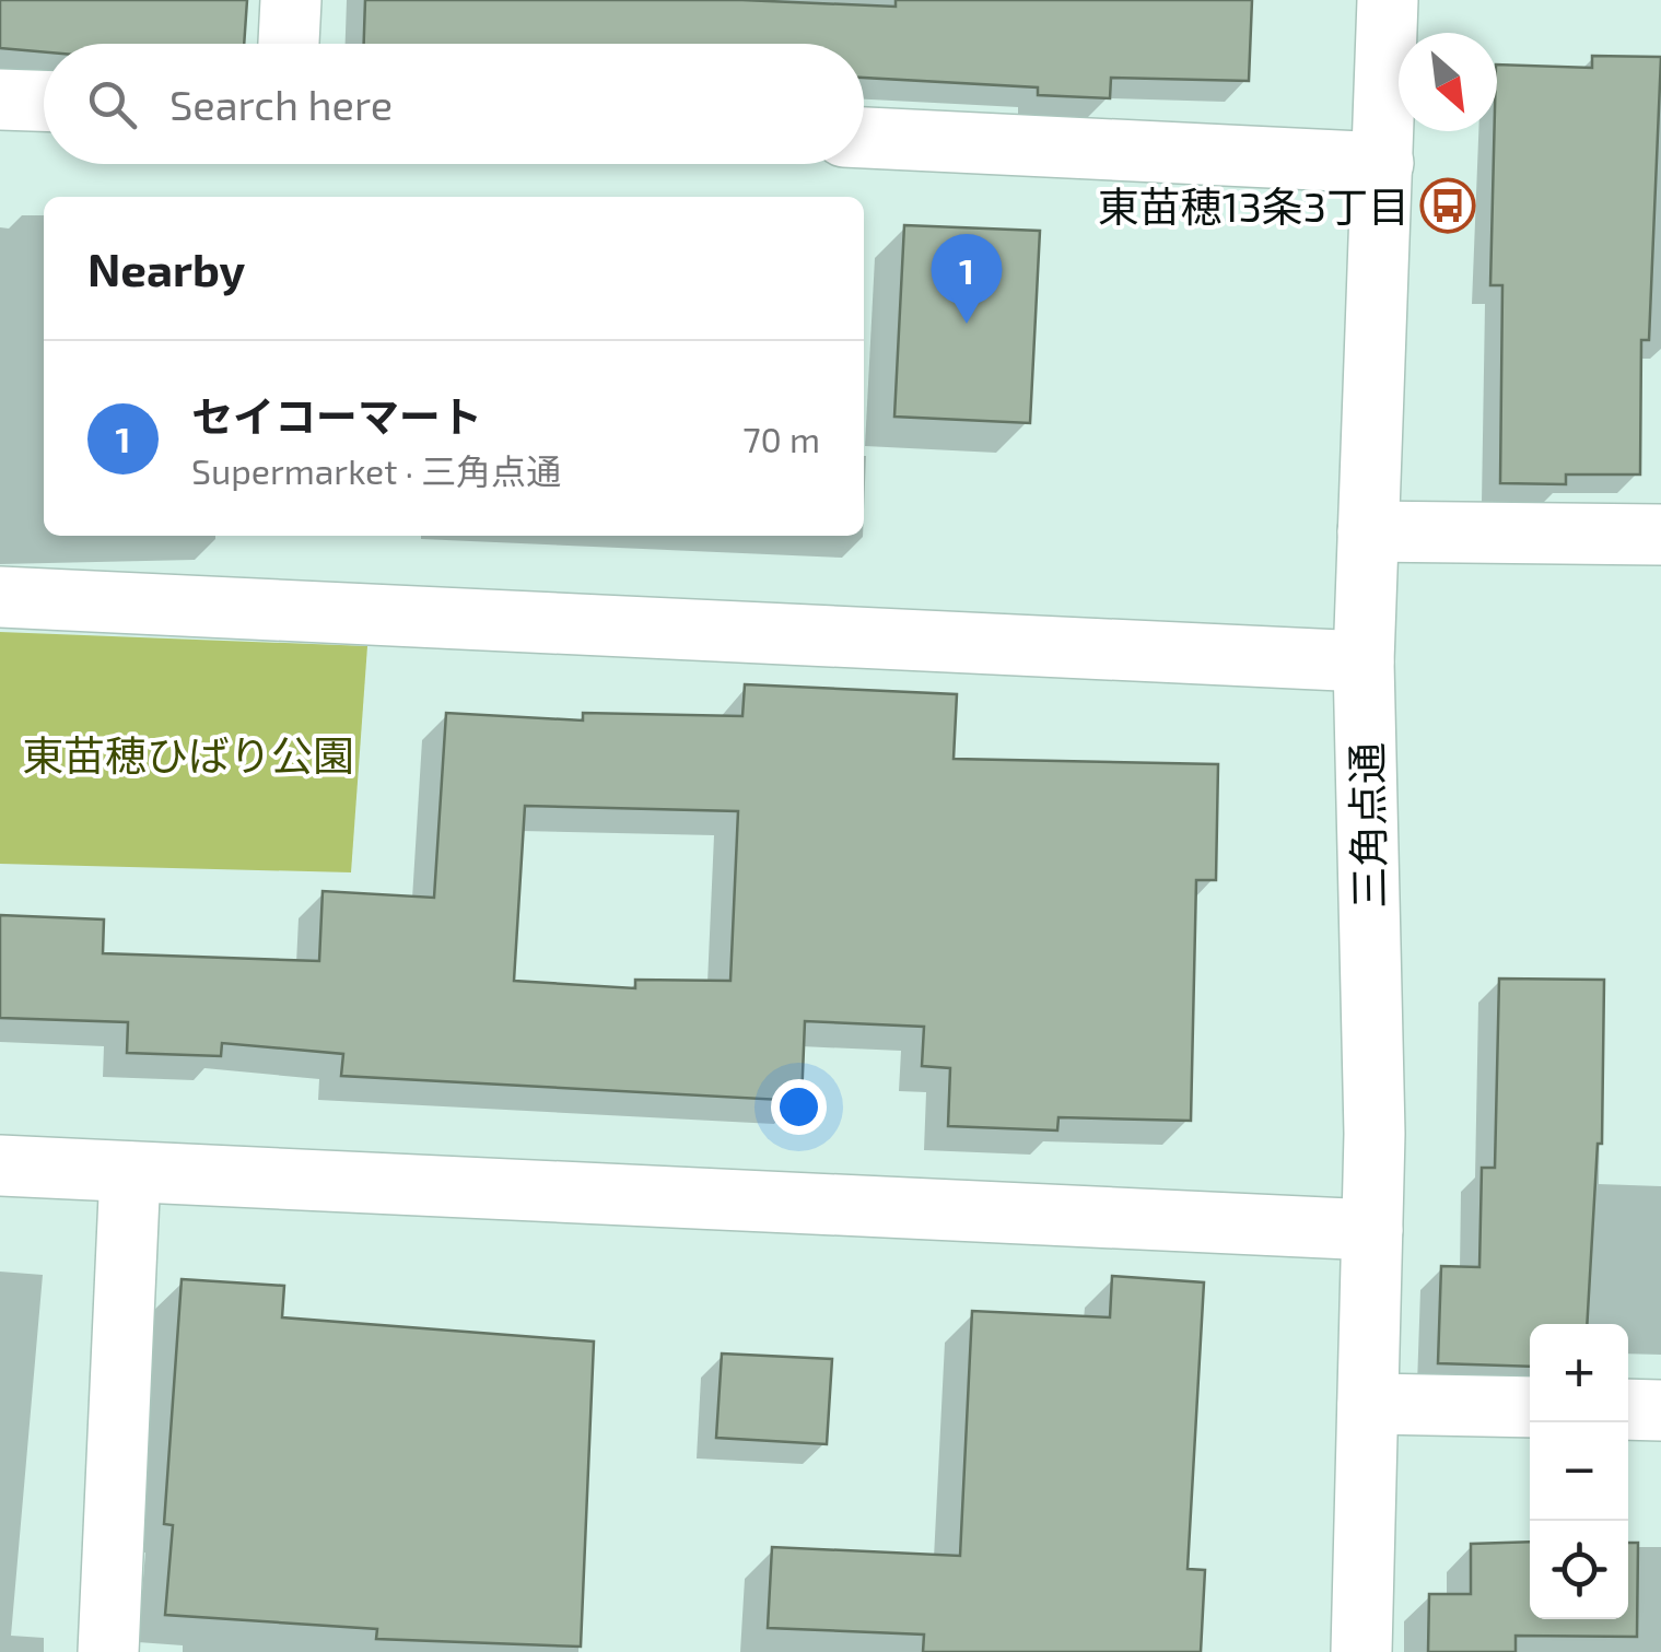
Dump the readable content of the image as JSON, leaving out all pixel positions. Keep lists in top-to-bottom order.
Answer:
{
  "streets": {
    "street": ["三角点通"]
  },
  "parks": ["東苗穂ひばり公園"],
  "places": {
    "bus stop": ["東苗穂13条3丁目"]
  },
  "north": "bottom right",
  "page": {
    "search": "Search here",
    "heading": "Nearby",
    "pins": "1",
    "list": [
      {
        "mark": "1",
        "name": "セイコーマート",
        "note": "Supermarket · 三角点通",
        "value": "70 m"
      }
    ],
    "map_buttons": ["+", "−"]
  }
}
